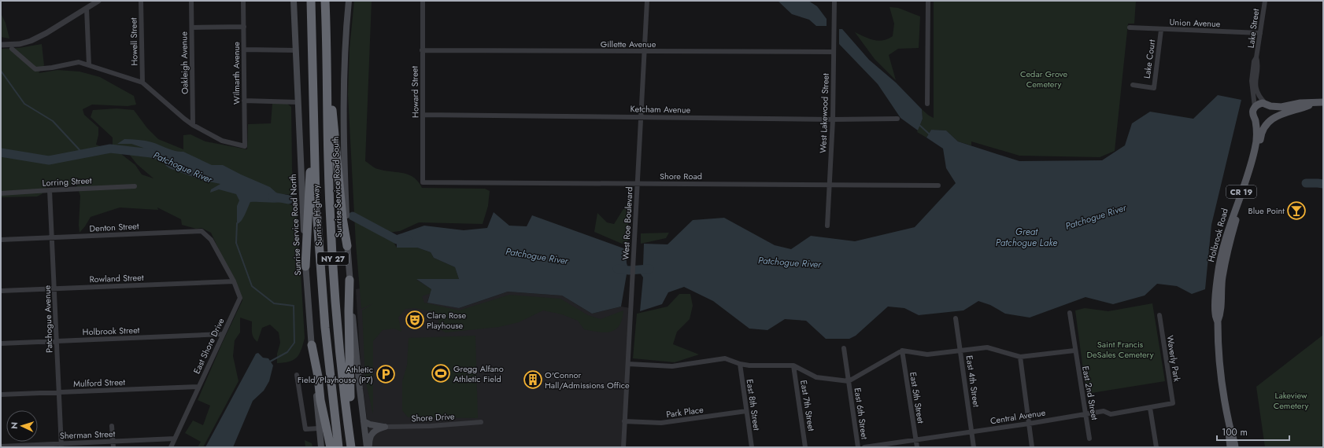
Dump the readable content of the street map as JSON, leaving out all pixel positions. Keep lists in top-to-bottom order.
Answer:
{
  "streets": {
    "highway": ["Sunrise Highway", "NY 27"],
    "main road": [
      "Sunrise Service Road South",
      "CR 19",
      "Sunrise Service Road North",
      "Holbrook Road"
    ],
    "street": [
      "Union Avenue",
      "Lake Street",
      "Howell Street",
      "Gillette Avenue",
      "Lake Court",
      "Oakleigh Avenue",
      "Wilmarth Avenue",
      "Howard Street",
      "Ketcham Avenue",
      "West Lakewood Street",
      "Shore Road",
      "Lorring Street",
      "West Roe Boulevard",
      "Denton Street",
      "Rowland Street",
      "Patchogue Avenue",
      "Holbrook Street",
      "East Shore Drive",
      "Waverly Park",
      "East 4th Street",
      "Mulford Street",
      "East 2nd Street",
      "East 5th Street",
      "East 8th Street",
      "East 7th Street",
      "Park Place",
      "East 6th Street",
      "Central Avenue",
      "Shore Drive",
      "Sherman Street"
    ]
  },
  "crossings": [
    ["Union Avenue", "Lake Street"],
    ["Union Avenue", "Lake Court"],
    ["Gillette Avenue", "Howard Street"],
    ["Gillette Avenue", "West Lakewood Street"],
    ["Gillette Avenue", "West Roe Boulevard"],
    ["Oakleigh Avenue", "Wilmarth Avenue"],
    ["Howard Street", "Ketcham Avenue"],
    ["Howard Street", "Shore Road"],
    ["Ketcham Avenue", "West Lakewood Street"],
    ["Ketcham Avenue", "West Roe Boulevard"],
    ["West Lakewood Street", "Shore Road"],
    ["Shore Road", "West Roe Boulevard"],
    ["Lorring Street", "Patchogue Avenue"],
    ["West Roe Boulevard", "Park Place"],
    ["Denton Street", "Patchogue Avenue"],
    ["Denton Street", "East Shore Drive"],
    ["Rowland Street", "Patchogue Avenue"],
    ["Rowland Street", "East Shore Drive"],
    ["Patchogue Avenue", "Holbrook Street"],
    ["Patchogue Avenue", "Mulford Street"],
    ["Patchogue Avenue", "Sherman Street"],
    ["Holbrook Street", "East Shore Drive"],
    ["East Shore Drive", "Mulford Street"],
    ["East Shore Drive", "Sherman Street"],
    ["Waverly Park", "Central Avenue"],
    ["East 4th Street", "Central Avenue"],
    ["East 2nd Street", "Central Avenue"],
    ["East 5th Street", "Central Avenue"],
    ["East 8th Street", "Park Place"]
  ],
  "water": ["Patchogue River", "Great Patchogue Lake"],
  "parks": ["Cedar Grove Cemetery", "Saint Francis DeSales Cemetery", "Lakeview Cemetery"],
  "places": {
    "bar": ["Blue Point"],
    "theatre": ["Clare Rose Playhouse"],
    "sports": ["Gregg Alfano Athletic Field"],
    "parking": ["Athletic Field/Playhouse (P7)"],
    "building": ["O'Connor Hall/Admissions Office"]
  },
  "scale_bar": "100 m",
  "north": "left"
}
